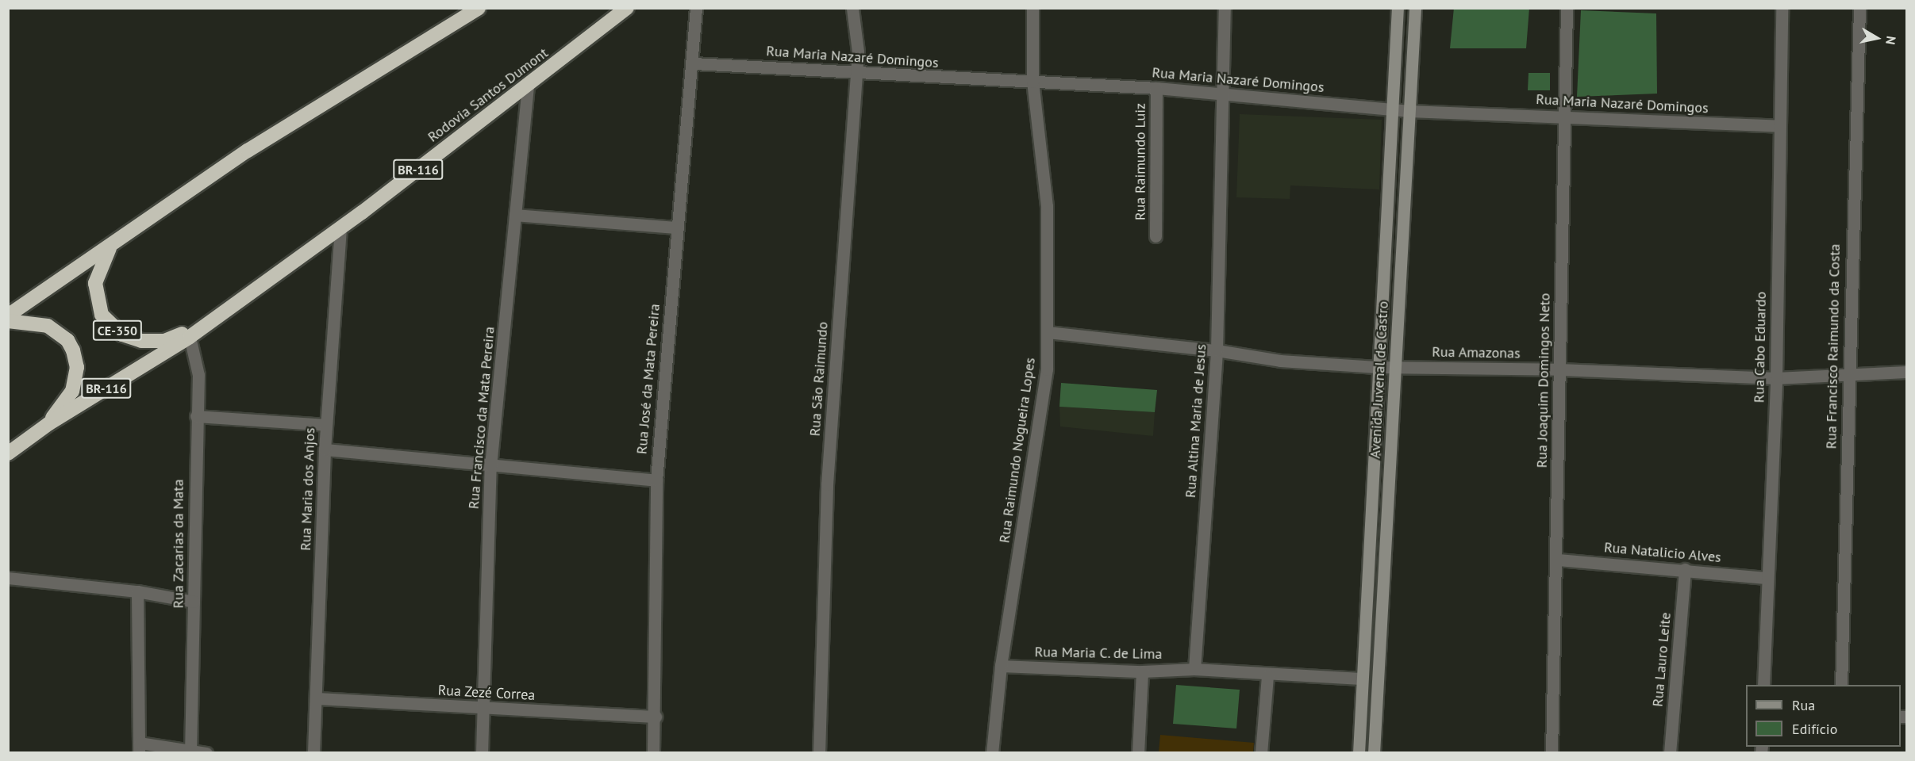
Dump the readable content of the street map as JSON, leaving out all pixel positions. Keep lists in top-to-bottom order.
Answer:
{
  "streets": {
    "highway": ["Rodovia Santos Dumont", "BR-116", "CE-350"],
    "street": [
      "Rua Maria Nazaré Domingos",
      "Rua Raimundo Luiz",
      "Rua Francisco Raimundo da Costa",
      "Rua Cabo Eduardo",
      "Rua Amazonas",
      "Rua José da Mata Pereira",
      "Rua São Raimundo",
      "Avenida Juvenal de Castro",
      "Rua Joaquim Domingos Neto",
      "Rua Francisco da Mata Pereira",
      "Rua Altina Maria de Jesus",
      "Rua Raimundo Nogueira Lopes",
      "Rua Maria dos Anjos",
      "Rua Zacarias da Mata",
      "Rua Natalicio Alves",
      "Rua Maria C. de Lima",
      "Rua Lauro Leite",
      "Rua Zezé Correa"
    ]
  },
  "crossings": [
    ["Rua Maria Nazaré Domingos", "Rua Raimundo Luiz"],
    ["Rua Maria Nazaré Domingos", "Rua Cabo Eduardo"],
    ["Rua Maria Nazaré Domingos", "Rua José da Mata Pereira"],
    ["Rua Maria Nazaré Domingos", "Rua São Raimundo"],
    ["Rua Maria Nazaré Domingos", "Avenida Juvenal de Castro"],
    ["Rua Maria Nazaré Domingos", "Rua Joaquim Domingos Neto"],
    ["Rua Maria Nazaré Domingos", "Rua Altina Maria de Jesus"],
    ["Rua Maria Nazaré Domingos", "Rua Raimundo Nogueira Lopes"],
    ["Rodovia Santos Dumont", "BR-116"],
    ["Rodovia Santos Dumont", "CE-350"],
    ["Rodovia Santos Dumont", "Rua Francisco da Mata Pereira"],
    ["Rodovia Santos Dumont", "Rua Maria dos Anjos"],
    ["BR-116", "CE-350"],
    ["BR-116", "Rua Zacarias da Mata"],
    ["Rua Francisco Raimundo da Costa", "Rua Amazonas"],
    ["Rua Cabo Eduardo", "Rua Amazonas"],
    ["Rua Cabo Eduardo", "Rua Natalicio Alves"],
    ["Rua Amazonas", "Avenida Juvenal de Castro"],
    ["Rua Amazonas", "Rua Joaquim Domingos Neto"],
    ["Rua Amazonas", "Rua Altina Maria de Jesus"],
    ["Rua Amazonas", "Rua Raimundo Nogueira Lopes"],
    ["Rua José da Mata Pereira", "Rua Zezé Correa"],
    ["Rua Joaquim Domingos Neto", "Rua Natalicio Alves"],
    ["Rua Francisco da Mata Pereira", "Rua Zezé Correa"],
    ["Rua Altina Maria de Jesus", "Rua Maria C. de Lima"],
    ["Rua Raimundo Nogueira Lopes", "Rua Maria C. de Lima"],
    ["Rua Maria dos Anjos", "Rua Zezé Correa"],
    ["Rua Natalicio Alves", "Rua Lauro Leite"]
  ],
  "legend": ["Rua", "Edifício"],
  "north": "right"
}
